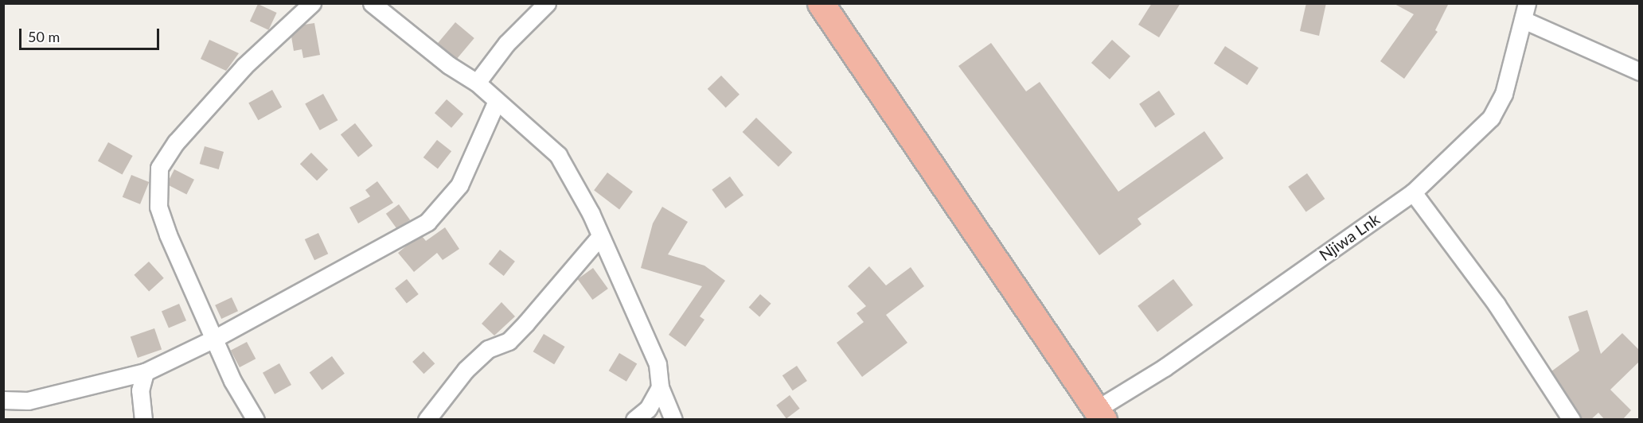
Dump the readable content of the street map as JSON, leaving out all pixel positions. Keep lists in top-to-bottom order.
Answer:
{
  "streets": {
    "street": ["Njiwa Lnk"]
  },
  "scale_bar": "50 m"
}
